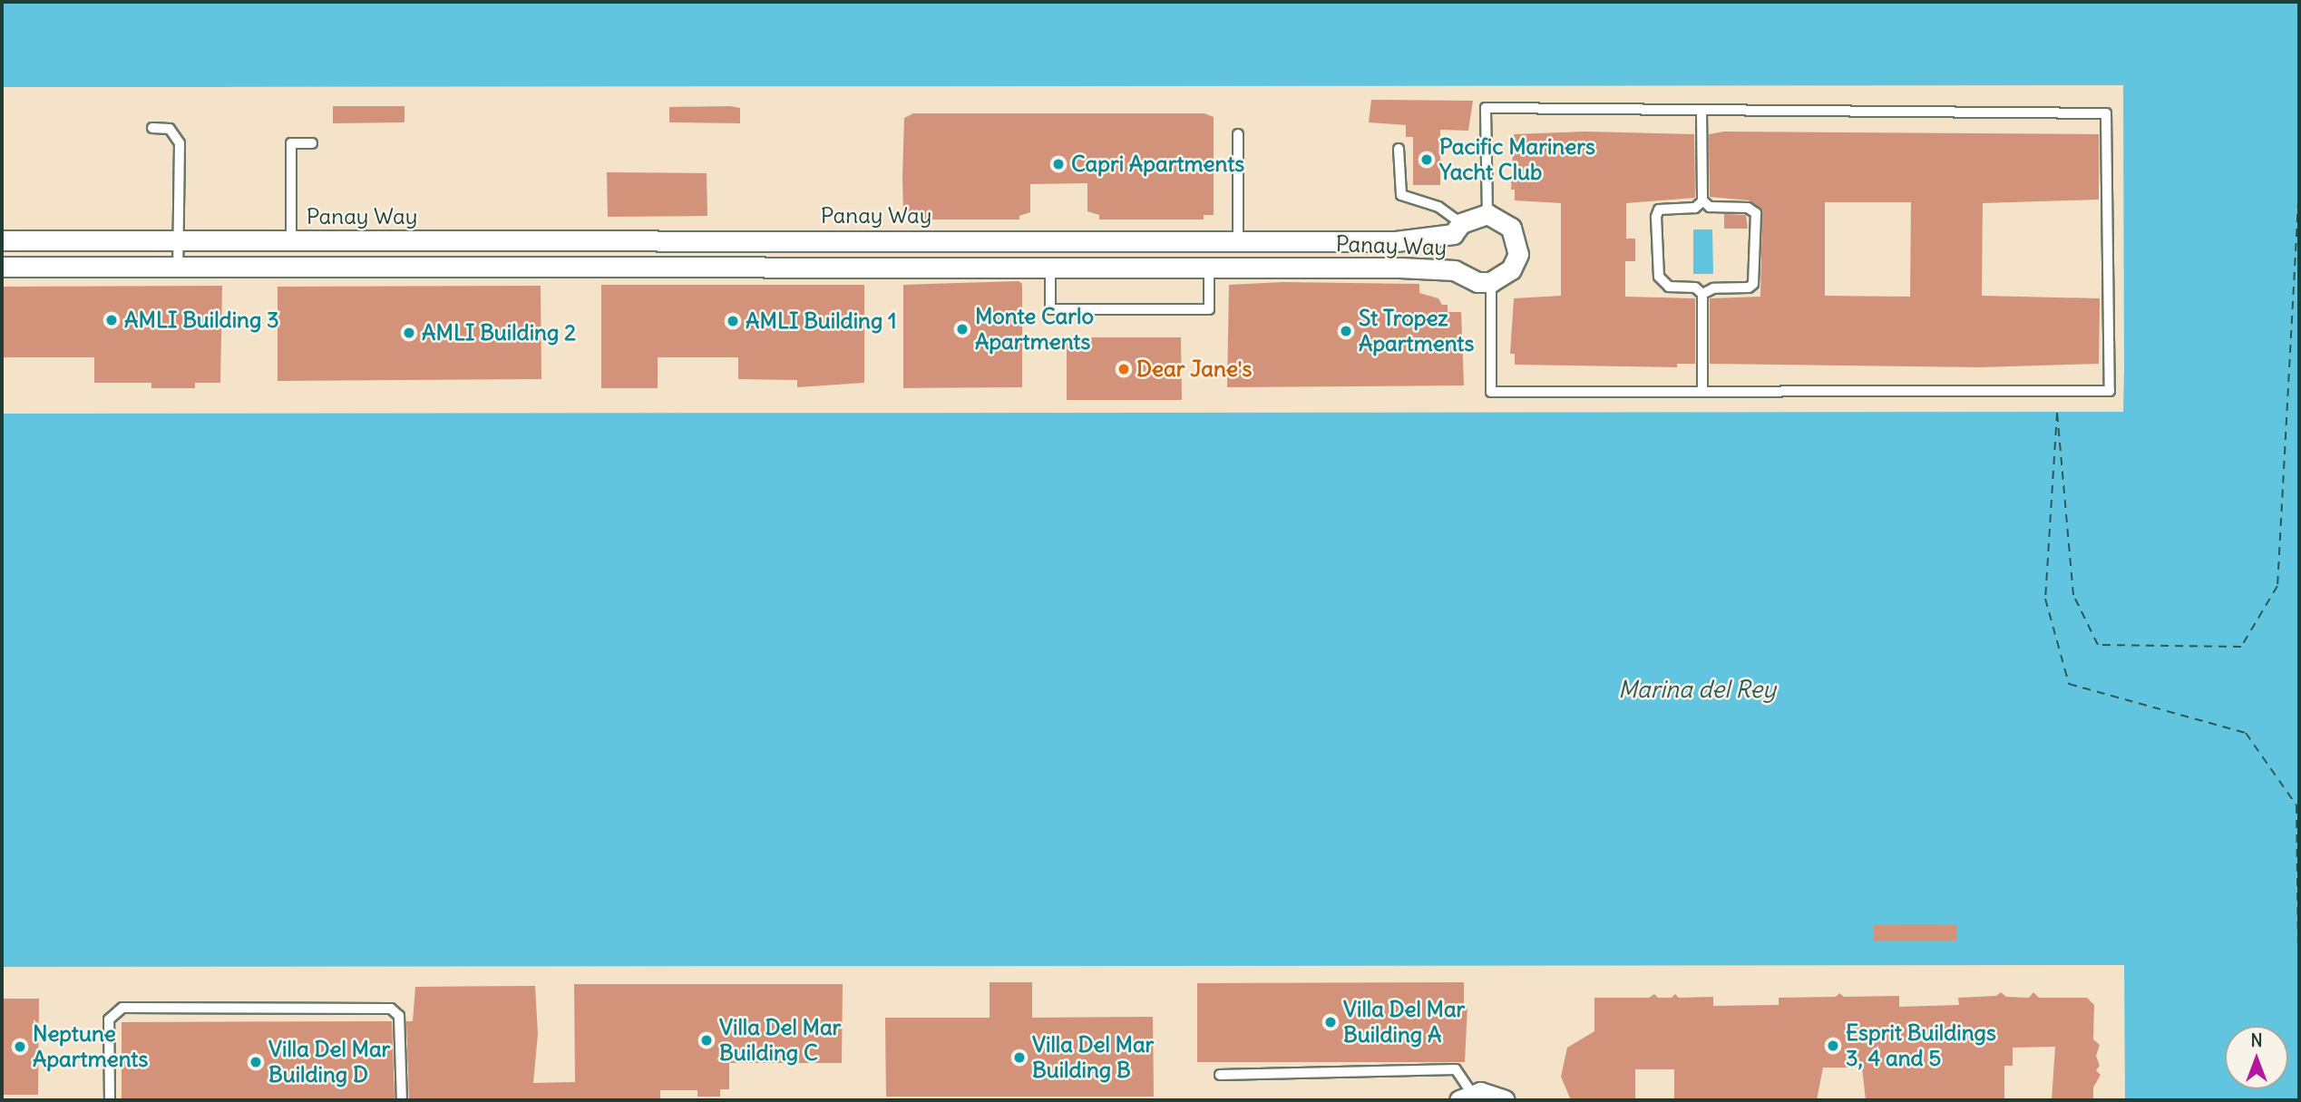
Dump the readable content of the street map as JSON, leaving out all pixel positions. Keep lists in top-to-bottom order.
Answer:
{
  "streets": {
    "street": ["Panay Way"]
  },
  "water": ["Marina del Rey"],
  "places": [
    "Pacific Mariners Yacht Club",
    "Capri Apartments",
    "AMLI Building 3",
    "AMLI Building 1",
    "Monte Carlo Apartments",
    "St Tropez Apartments",
    "AMLI Building 2",
    "Dear Jane's",
    "Villa Del Mar Building A",
    "Villa Del Mar Building C",
    "Esprit Buildings 3, 4 and 5",
    "Neptune Apartments",
    "Villa Del Mar Building B",
    "Villa Del Mar Building D"
  ],
  "north": "top"
}
